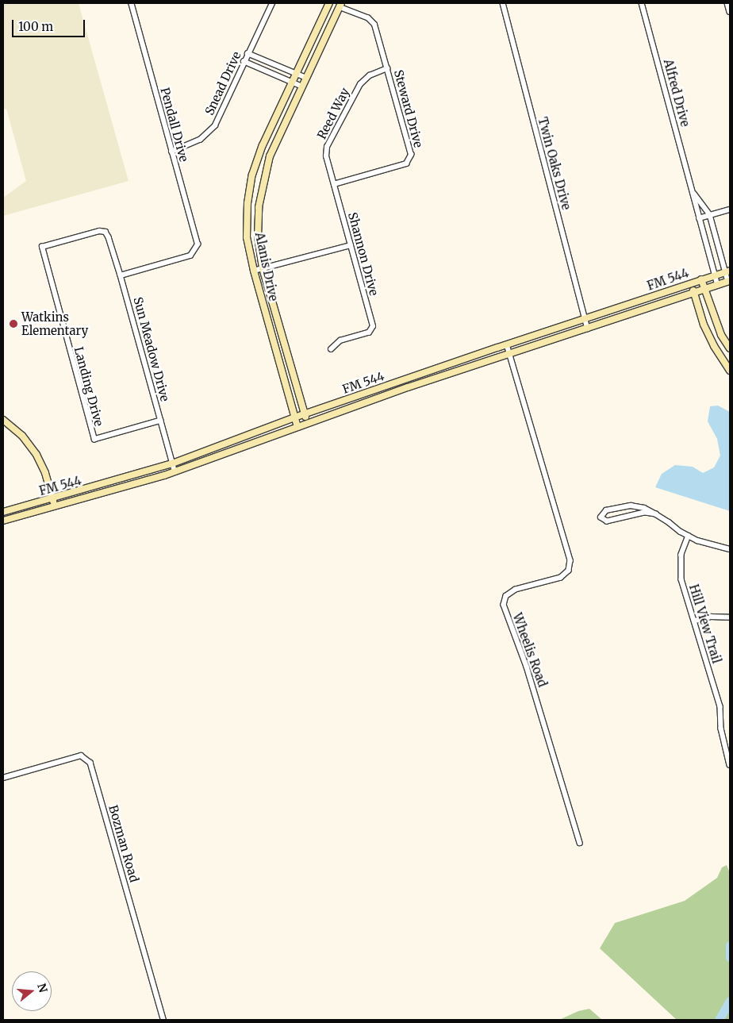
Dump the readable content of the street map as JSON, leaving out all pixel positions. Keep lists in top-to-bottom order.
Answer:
{
  "streets": {
    "main road": ["Alanis Drive", "FM 544"],
    "street": [
      "Snead Drive",
      "Alfred Drive",
      "Steward Drive",
      "Reed Way",
      "Pendall Drive",
      "Twin Oaks Drive",
      "Shannon Drive",
      "Sun Meadow Drive",
      "Landing Drive",
      "Hill View Trail",
      "Wheelis Road",
      "Bozman Road"
    ]
  },
  "crossings": [
    ["Snead Drive", "Pendall Drive"],
    ["Alfred Drive", "FM 544"],
    ["Steward Drive", "Reed Way"],
    ["Steward Drive", "Shannon Drive"],
    ["Steward Drive", "Alanis Drive"],
    ["Reed Way", "Shannon Drive"],
    ["Pendall Drive", "Sun Meadow Drive"],
    ["Twin Oaks Drive", "FM 544"],
    ["Alanis Drive", "FM 544"],
    ["FM 544", "Sun Meadow Drive"],
    ["FM 544", "Wheelis Road"],
    ["Sun Meadow Drive", "Landing Drive"]
  ],
  "places": ["Watkins Elementary"],
  "scale_bar": "100 m",
  "north": "right"
}
